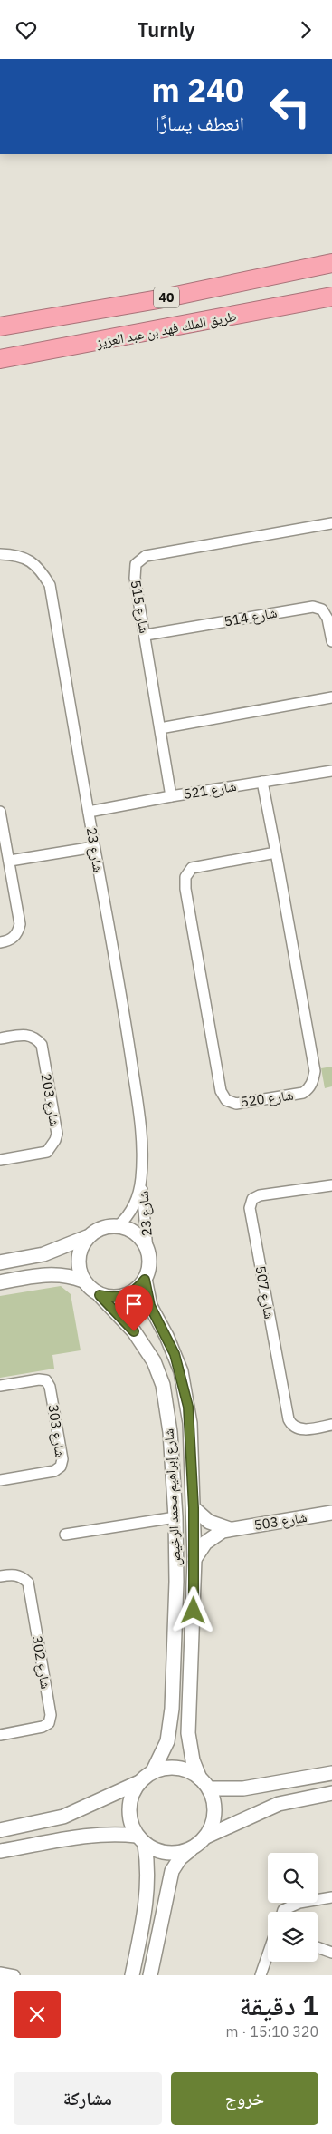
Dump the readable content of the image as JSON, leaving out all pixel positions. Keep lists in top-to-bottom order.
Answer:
{
  "streets": {
    "highway": ["40", "طريق الملك فهد بن عبد العزيز"],
    "street": [
      "شارع 515",
      "شارع 514",
      "شارع 521",
      "شارع 23",
      "شارع 520",
      "شارع 203",
      "شارع 507",
      "شارع 303",
      "شارع إبراهيم محمد الرخيص",
      "شارع 503",
      "شارع 302"
    ]
  },
  "crossings": [
    ["شارع 515", "شارع 514"],
    ["شارع 515", "شارع 521"],
    ["شارع 521", "شارع 23"],
    ["شارع 521", "شارع 520"],
    ["شارع 23", "شارع إبراهيم محمد الرخيص"],
    ["شارع إبراهيم محمد الرخيص", "شارع 503"]
  ],
  "page": {
    "header": "Turnly",
    "turn": ["240 m", "انعطف يسارًا"],
    "heading": ["1 دقيقة", "320 m · 15:10"],
    "buttons": ["خروج", "مشاركة"]
  }
}
